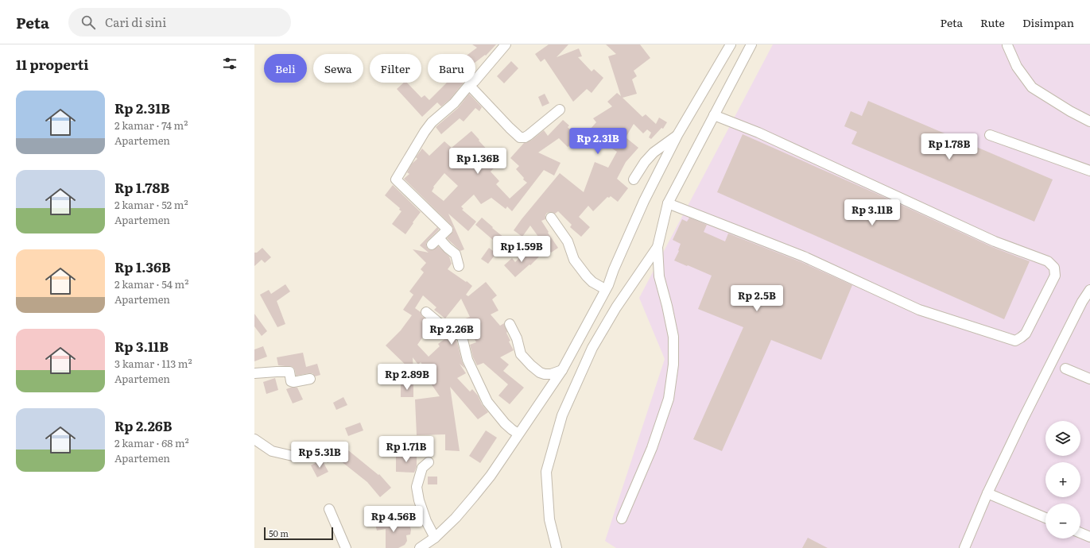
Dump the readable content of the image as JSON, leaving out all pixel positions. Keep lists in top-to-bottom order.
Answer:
{
  "scale_bar": "50 m",
  "page": {
    "header": "Peta",
    "search": "Cari di sini",
    "nav": ["Peta", "Rute", "Disimpan"],
    "heading": "11 properti",
    "chip": [
      "Beli",
      "Sewa",
      "Filter",
      "Baru"
    ],
    "list": [
      {
        "name": "Rp 2.31B",
        "note": "2 kamar · 74 m² · Apartemen"
      },
      {
        "name": "Rp 1.78B",
        "note": "2 kamar · 52 m² · Apartemen"
      },
      {
        "name": "Rp 1.36B",
        "note": "2 kamar · 54 m² · Apartemen"
      },
      {
        "name": "Rp 3.11B",
        "note": "3 kamar · 113 m² · Apartemen"
      },
      {
        "name": "Rp 2.26B",
        "note": "2 kamar · 68 m² · Apartemen"
      }
    ],
    "price": [
      "Rp 2.31B",
      "Rp 1.78B",
      "Rp 1.36B",
      "Rp 3.11B",
      "Rp 1.59B",
      "Rp 2.5B",
      "Rp 2.26B",
      "Rp 2.89B",
      "Rp 1.71B",
      "Rp 5.31B",
      "Rp 4.56B"
    ],
    "map_buttons": ["+", "−"],
    "scale": "50 m"
  }
}
